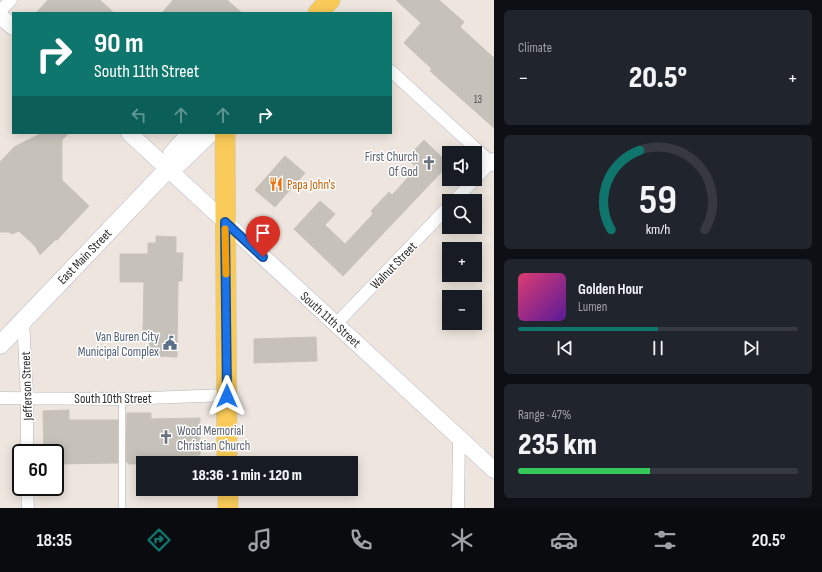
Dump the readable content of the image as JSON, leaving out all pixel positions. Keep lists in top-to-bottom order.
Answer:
{
  "streets": {
    "main road": ["East Main Street"],
    "street": [
      "Walnut Street",
      "South 11th Street",
      "Jefferson Street",
      "South 10th Street"
    ]
  },
  "crossings": [
    ["East Main Street", "South 11th Street"],
    ["East Main Street", "Jefferson Street"],
    ["Walnut Street", "South 11th Street"],
    ["Jefferson Street", "South 10th Street"]
  ],
  "places": {
    "church": ["First Church Of God", "Wood Memorial Christian Church"],
    "restaurant": ["Papa John's"],
    "public building": ["Van Buren City Municipal Complex"]
  },
  "house_numbers": ["13"],
  "page": {
    "tile": [
      "Climate",
      ["Range · 47%", "235 km"]
    ],
    "turn": ["90 m", "South 11th Street"],
    "heat": ["−", "20.5°", "+"],
    "map_buttons": ["+", "−"],
    "song": ["Golden Hour", "Lumen"],
    "limit": "60",
    "trip": "18:36 · 1 min · 120 m",
    "tabs": ["18:35", "20.5°"],
    "gauge": ["59", "km/h"]
  }
}
